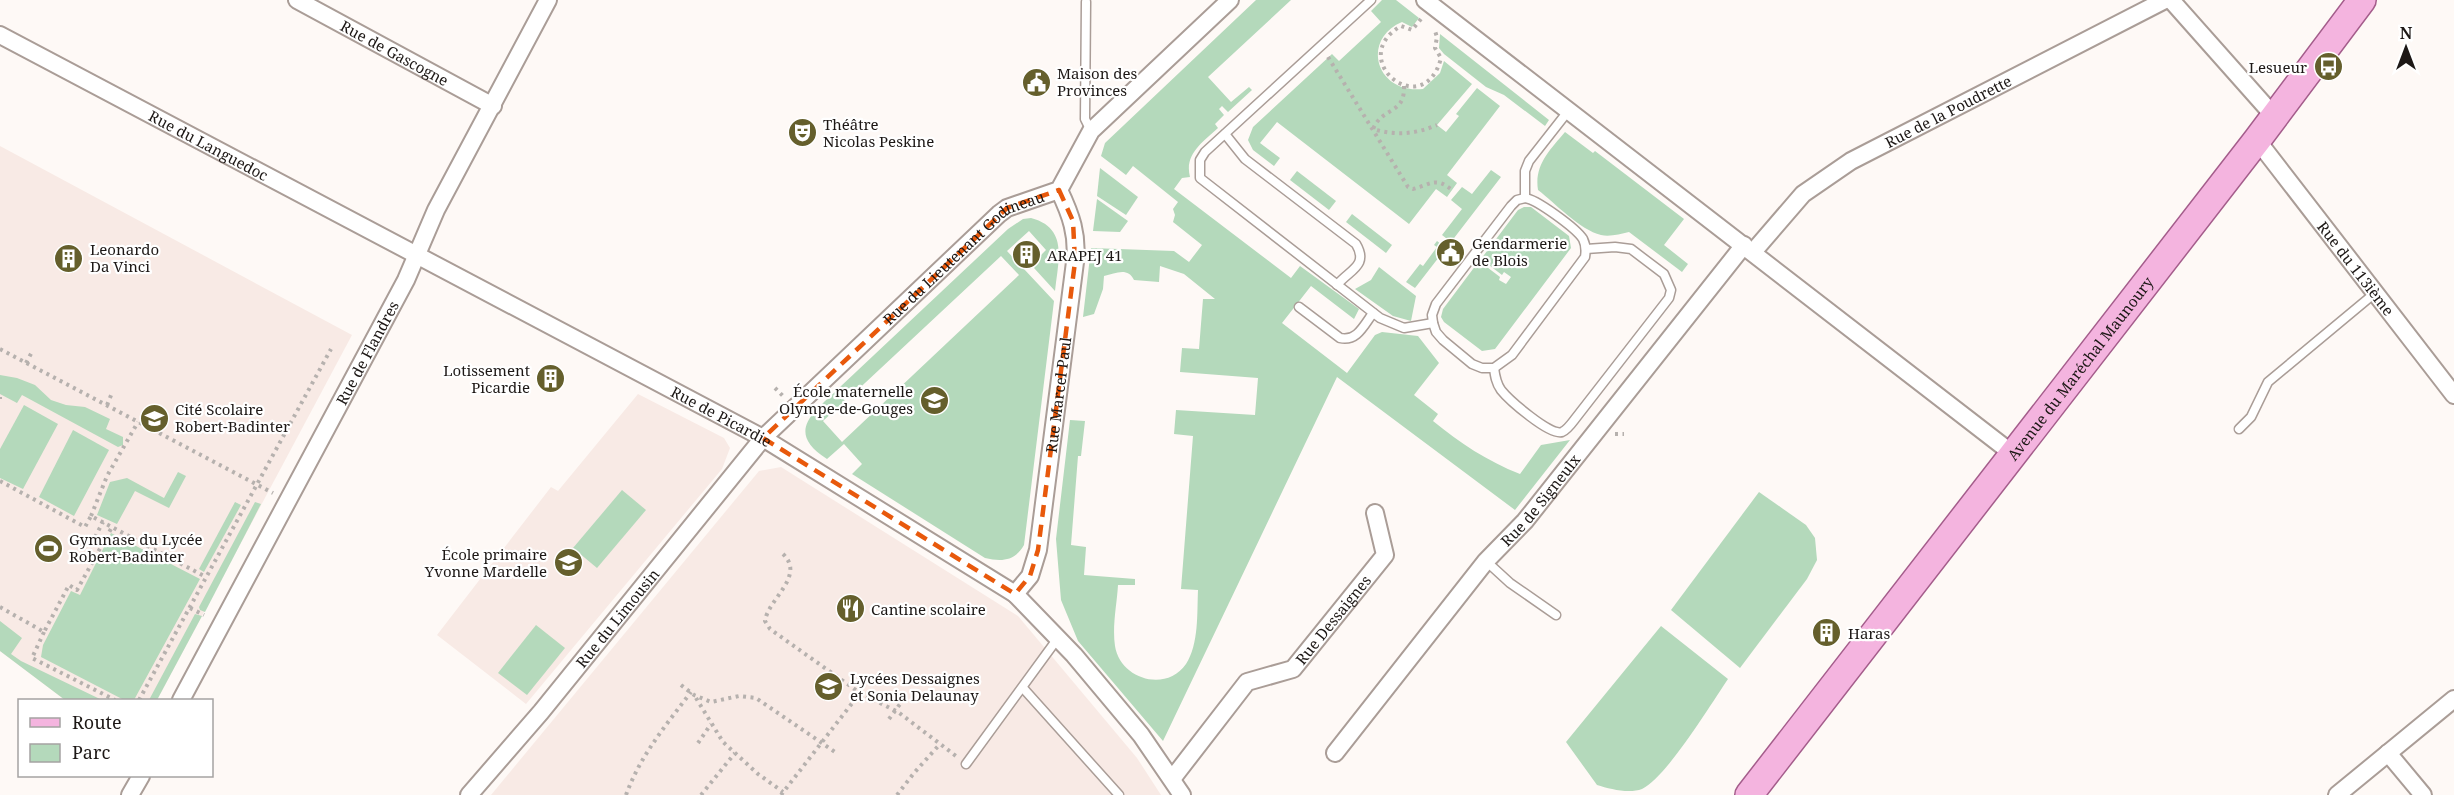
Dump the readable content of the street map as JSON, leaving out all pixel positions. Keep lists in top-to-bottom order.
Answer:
{
  "streets": {
    "main road": ["Avenue du Maréchal Maunoury"],
    "street": [
      "Rue de Gascogne",
      "Rue de la Poudrette",
      "Rue du Languedoc",
      "Rue du Lieutenant Godineau",
      "Rue du 113ième",
      "Rue de Flandres",
      "Rue Marcel Paul",
      "Rue de Picardie",
      "Rue de Signeulx",
      "Rue du Limousin",
      "Rue Dessaignes"
    ]
  },
  "crossings": [
    ["Rue de Gascogne", "Rue de Flandres"],
    ["Rue de la Poudrette", "Rue de Signeulx"],
    ["Rue du Languedoc", "Rue de Flandres"],
    ["Rue du Languedoc", "Rue de Picardie"],
    ["Rue du Lieutenant Godineau", "Rue Marcel Paul"],
    ["Rue du Lieutenant Godineau", "Rue de Picardie"],
    ["Rue du Lieutenant Godineau", "Rue du Limousin"],
    ["Rue du 113ième", "Avenue du Maréchal Maunoury"],
    ["Rue de Flandres", "Rue de Picardie"],
    ["Rue Marcel Paul", "Rue de Picardie"],
    ["Rue de Picardie", "Rue du Limousin"]
  ],
  "places": {
    "bus stop": ["Lesueur"],
    "public building": ["Maison des Provinces", "Gendarmerie de Blois"],
    "theatre": ["Théâtre Nicolas Peskine"],
    "building": [
      "ARAPEJ 41",
      "Leonardo Da Vinci",
      "Lotissement Picardie",
      "Haras"
    ],
    "school or university": [
      "École maternelle Olympe-de-Gouges",
      "Cité Scolaire Robert-Badinter",
      "École primaire Yvonne Mardelle",
      "Lycées Dessaignes et Sonia Delaunay"
    ],
    "sports": ["Gymnase du Lycée Robert-Badinter"],
    "restaurant": ["Cantine scolaire"]
  },
  "legend": ["Route", "Parc"],
  "north": "top"
}
